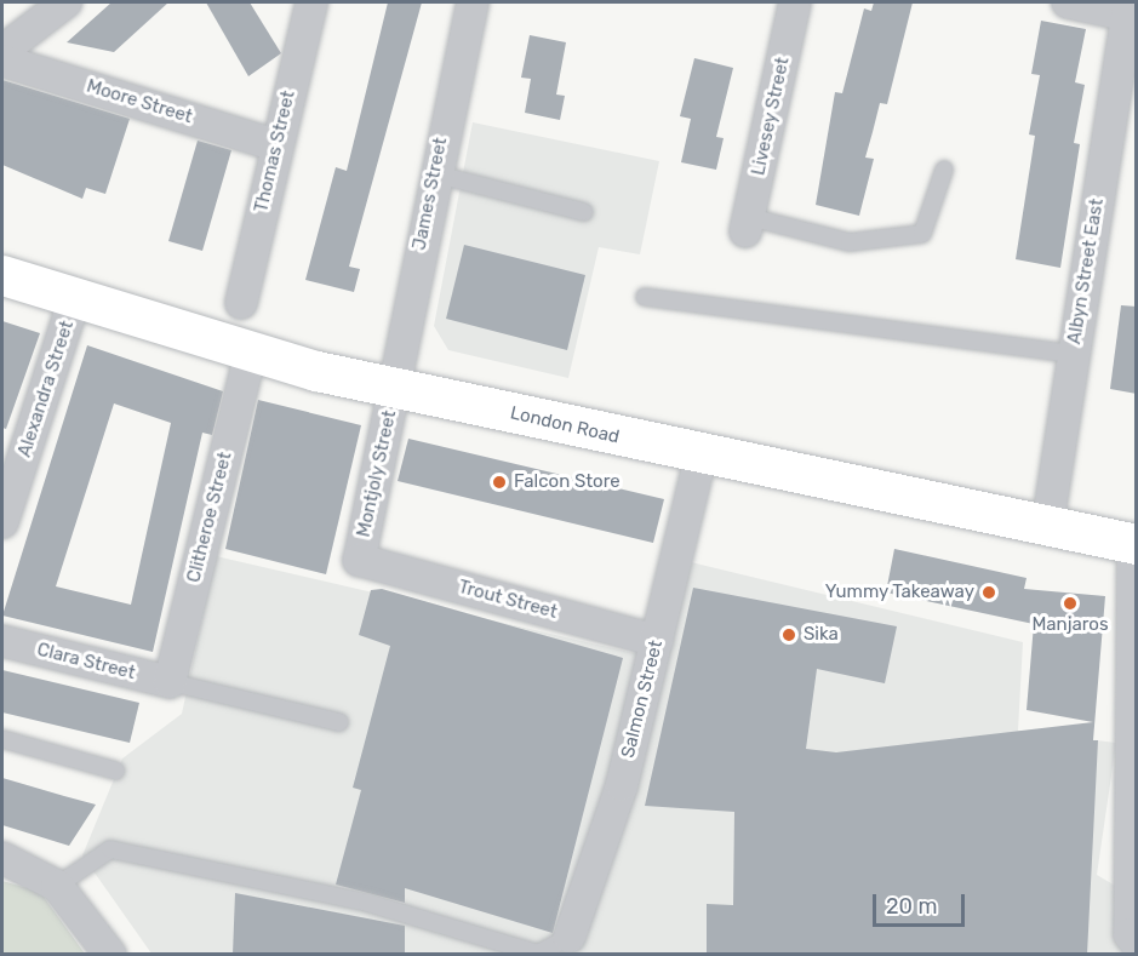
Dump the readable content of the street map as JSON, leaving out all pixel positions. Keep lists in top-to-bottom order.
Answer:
{
  "streets": {
    "highway": ["London Road"],
    "street": [
      "Moore Street",
      "Livesey Street",
      "Thomas Street",
      "James Street",
      "Albyn Street East",
      "Alexandra Street",
      "Montjoly Street",
      "Clitheroe Street",
      "Trout Street",
      "Clara Street",
      "Salmon Street"
    ]
  },
  "crossings": [
    ["Moore Street", "Thomas Street"],
    ["James Street", "London Road"],
    ["James Street", "Montjoly Street"],
    ["Albyn Street East", "London Road"],
    ["Alexandra Street", "London Road"],
    ["London Road", "Montjoly Street"],
    ["London Road", "Clitheroe Street"],
    ["London Road", "Salmon Street"],
    ["Montjoly Street", "Trout Street"],
    ["Clitheroe Street", "Clara Street"],
    ["Trout Street", "Salmon Street"]
  ],
  "places": [
    "Falcon Store",
    "Yummy Takeaway",
    "Manjaros",
    "Sika"
  ],
  "scale_bar": "20 m"
}
